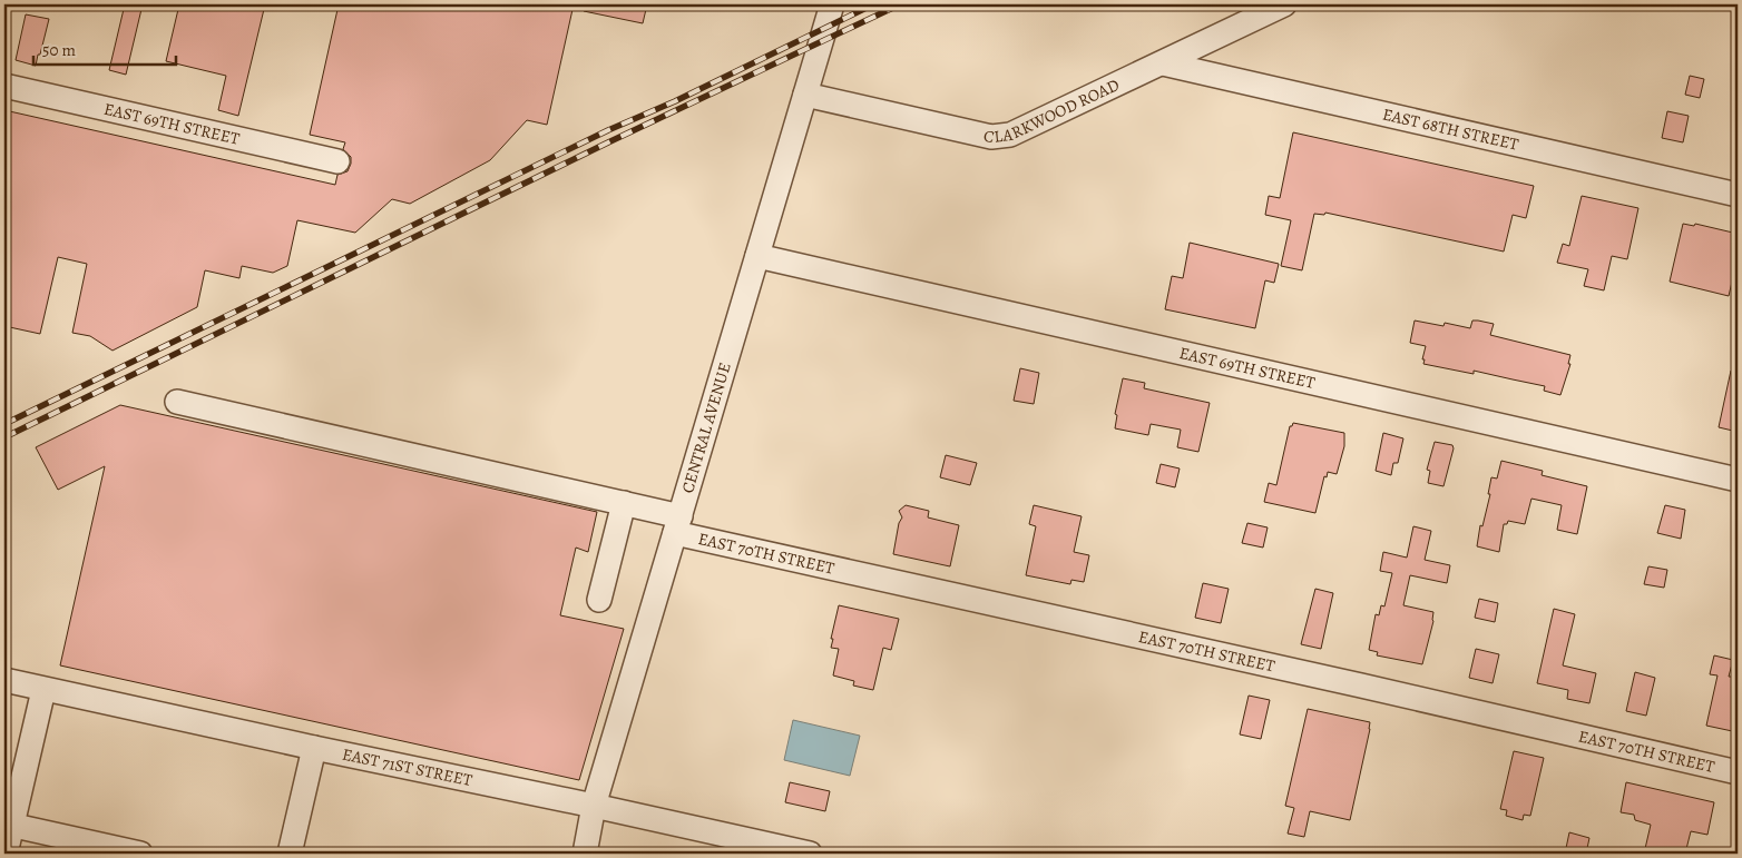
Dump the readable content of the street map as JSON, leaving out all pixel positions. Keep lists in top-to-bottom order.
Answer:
{
  "streets": {
    "street": [
      "CLARKWOOD ROAD",
      "EAST 69TH STREET",
      "EAST 68TH STREET",
      "CENTRAL AVENUE",
      "EAST 70TH STREET",
      "EAST 71ST STREET"
    ]
  },
  "crossings": [
    ["CLARKWOOD ROAD", "EAST 68TH STREET"],
    ["CLARKWOOD ROAD", "CENTRAL AVENUE"],
    ["EAST 69TH STREET", "CENTRAL AVENUE"],
    ["CENTRAL AVENUE", "EAST 70TH STREET"],
    ["CENTRAL AVENUE", "EAST 71ST STREET"]
  ],
  "scale_bar": "50 m"
}
